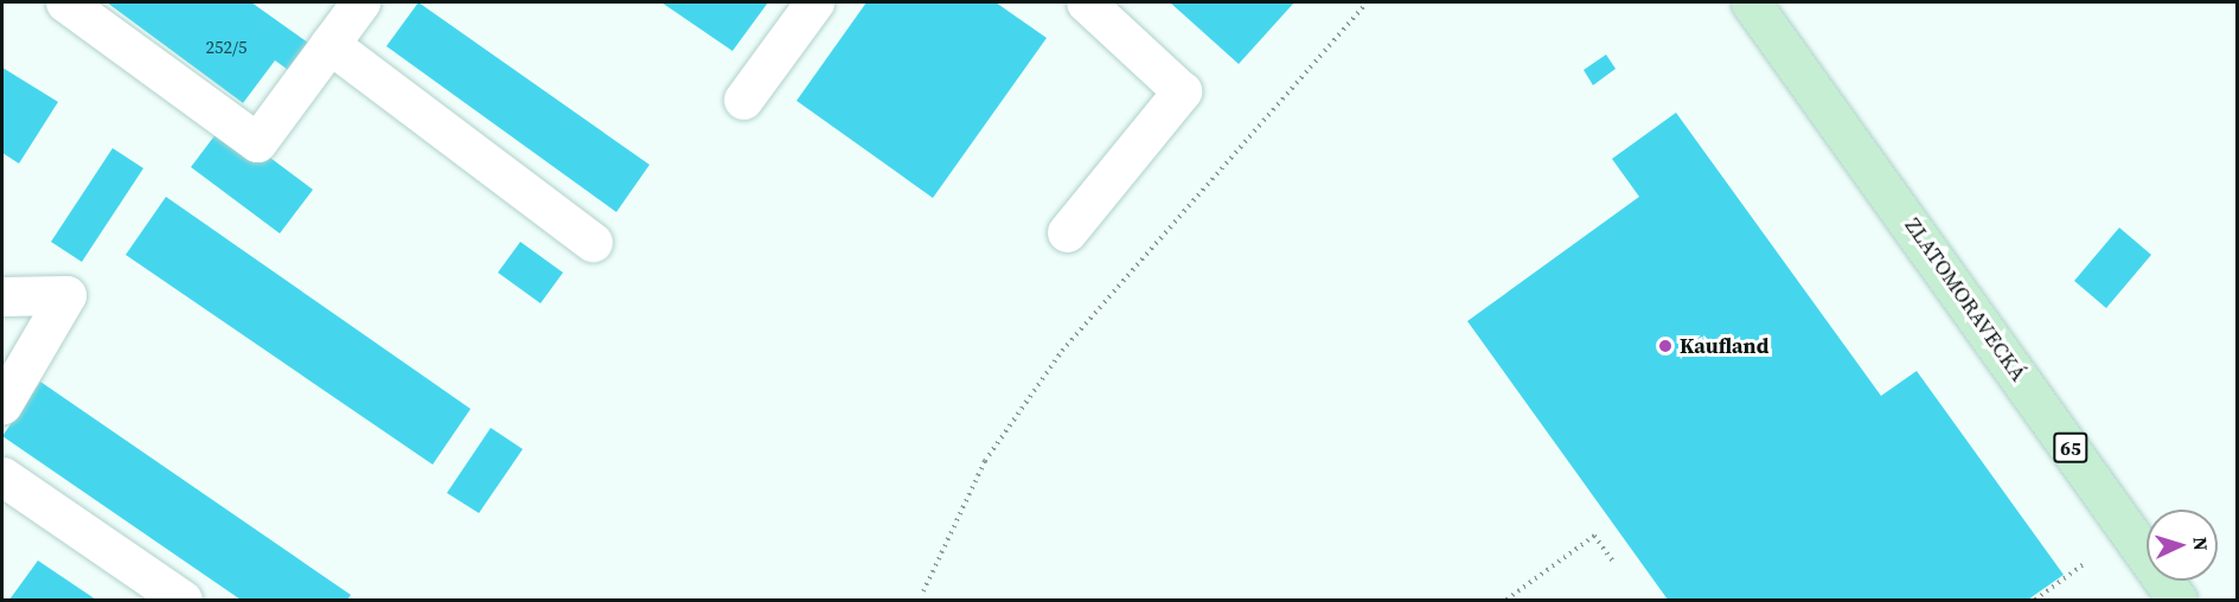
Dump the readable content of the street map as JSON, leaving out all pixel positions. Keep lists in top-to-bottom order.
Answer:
{
  "streets": {
    "main road": ["ZLATOMORAVECKÁ", "65"]
  },
  "places": ["Kaufland"],
  "house_numbers": ["252/5"],
  "north": "right"
}
